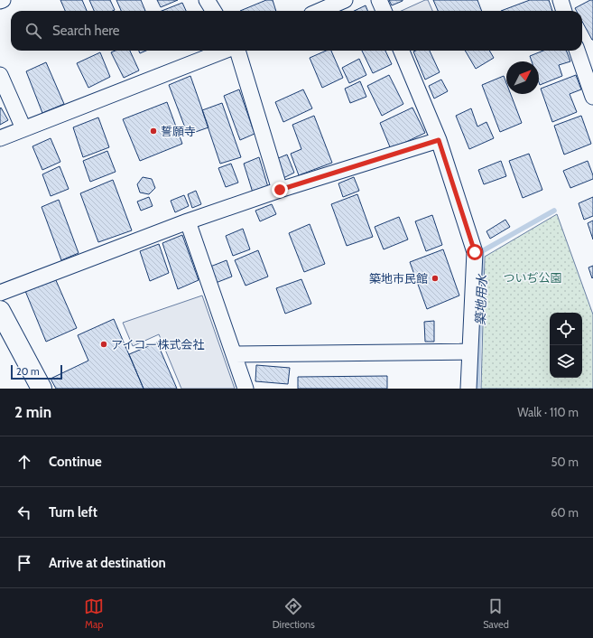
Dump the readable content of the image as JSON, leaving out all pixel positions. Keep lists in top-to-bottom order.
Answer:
{
  "water": ["築地用水"],
  "parks": ["ついぢ公園"],
  "places": ["誓願寺", "築地市民館", "アイコー株式会社"],
  "scale_bar": "20 m",
  "north": "top right",
  "page": {
    "search": "Search here",
    "scale": "20 m",
    "heading": ["2 min", "Walk · 110 m"],
    "list": [
      ["Continue", "50 m"],
      ["Turn left", "60 m"],
      "Arrive at destination"
    ],
    "nav": ["Map", "Directions", "Saved"]
  }
}
